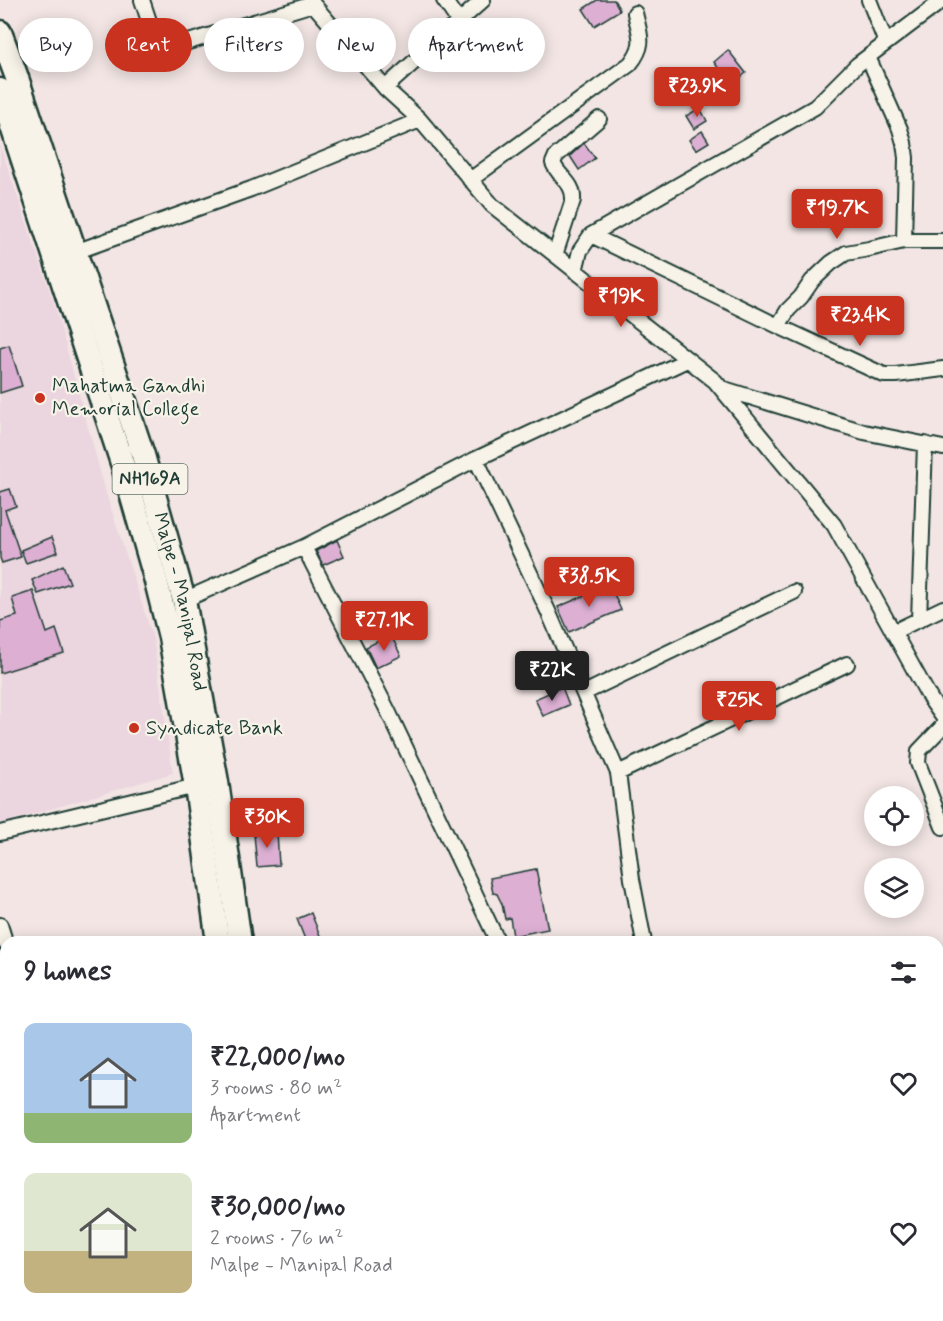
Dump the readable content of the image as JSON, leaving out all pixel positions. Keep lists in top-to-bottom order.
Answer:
{
  "streets": {
    "highway": ["NH169A", "Malpe - Manipal Road"]
  },
  "places": ["Mahatma Gandhi Memorial College", "Syndicate Bank"],
  "page": {
    "chip": [
      "Buy",
      "Rent",
      "Filters",
      "New",
      "Apartment"
    ],
    "price": [
      "₹23.9K",
      "₹19.7K",
      "₹19K",
      "₹23.4K",
      "₹38.5K",
      "₹27.1K",
      "₹22K",
      "₹25K",
      "₹30K"
    ],
    "heading": "9 homes",
    "list": [
      {
        "name": "₹22,000/mo",
        "note": "3 rooms · 80 m² · Apartment"
      },
      {
        "name": "₹30,000/mo",
        "note": "2 rooms · 76 m² · Malpe - Manipal Road"
      }
    ]
  }
}
